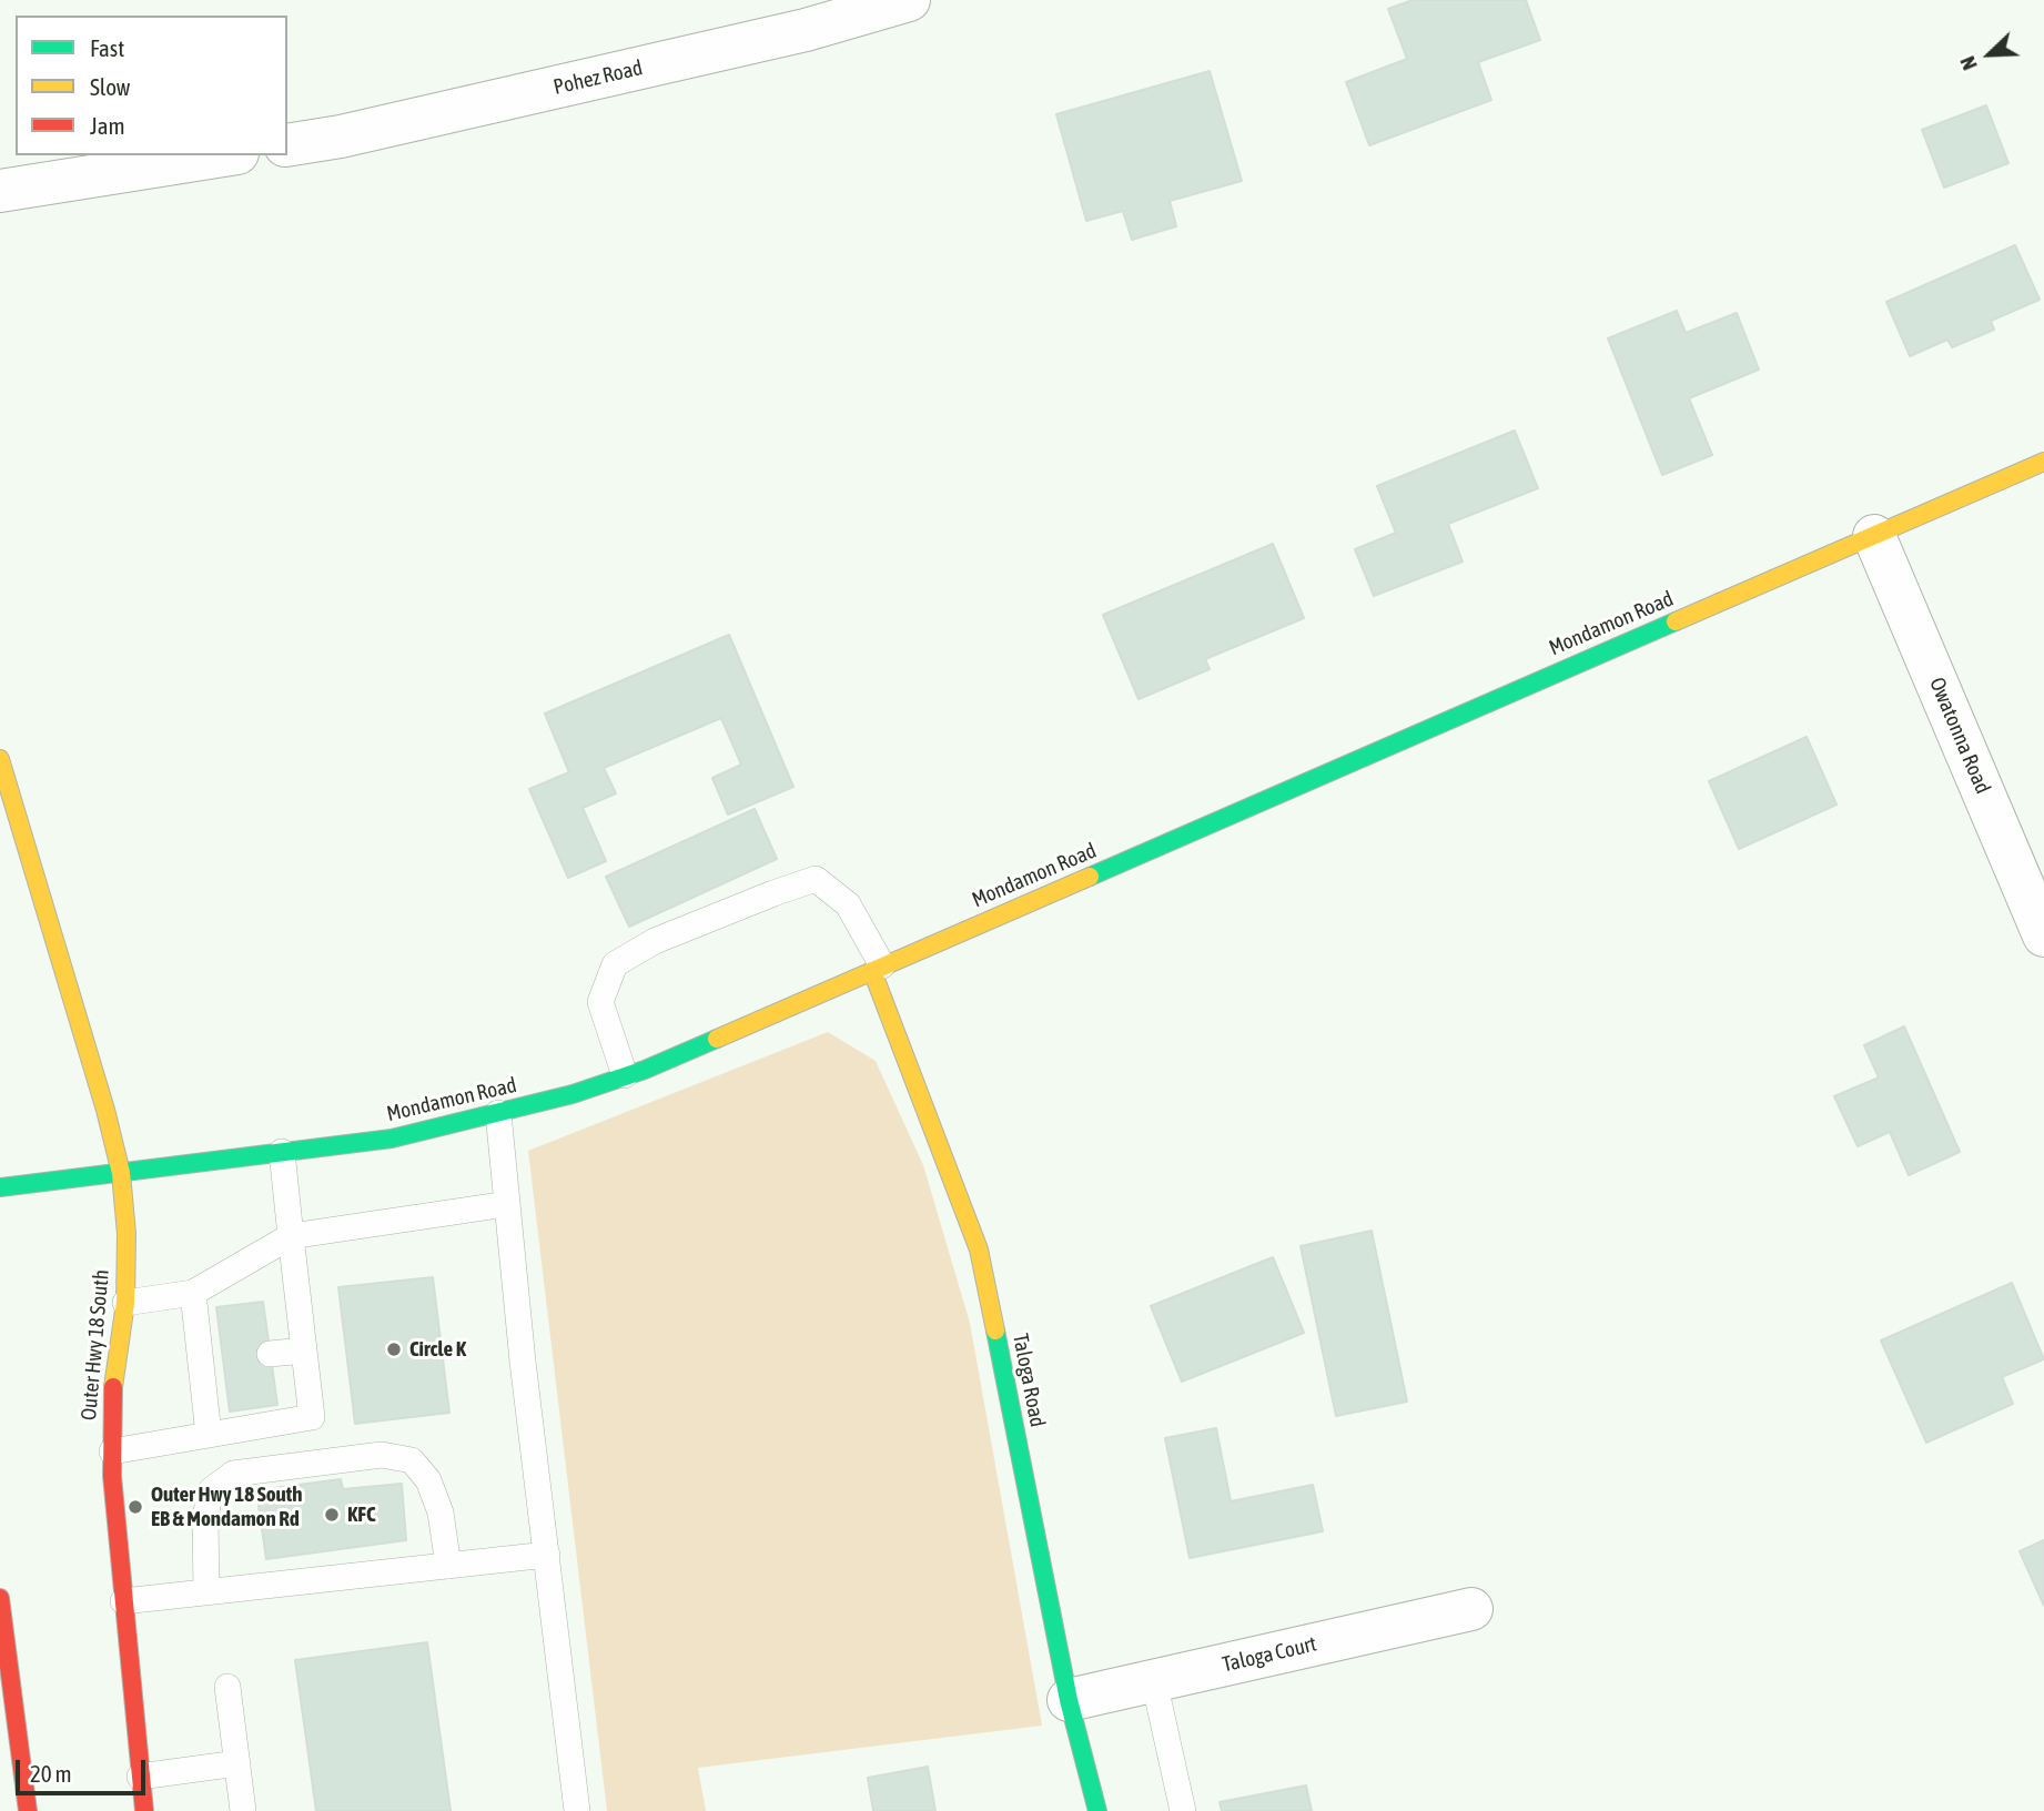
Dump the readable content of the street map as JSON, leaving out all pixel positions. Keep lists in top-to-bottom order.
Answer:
{
  "streets": {
    "street": [
      "Pohez Road",
      "Mondamon Road",
      "Owatonna Road",
      "Outer Hwy 18 South",
      "Taloga Road",
      "Taloga Court"
    ]
  },
  "crossings": [
    ["Mondamon Road", "Owatonna Road"],
    ["Mondamon Road", "Outer Hwy 18 South"],
    ["Mondamon Road", "Taloga Road"],
    ["Taloga Road", "Taloga Court"]
  ],
  "places": ["Circle K", "Outer Hwy 18 South EB & Mondamon Rd", "KFC"],
  "legend": ["Fast", "Slow", "Jam"],
  "scale_bar": "20 m",
  "north": "bottom left"
}
